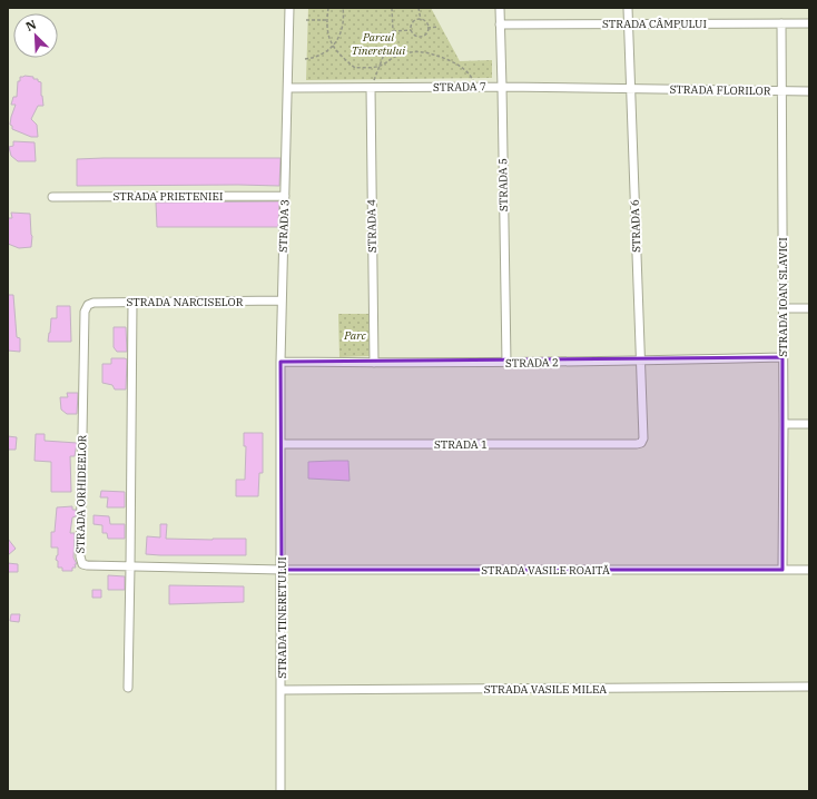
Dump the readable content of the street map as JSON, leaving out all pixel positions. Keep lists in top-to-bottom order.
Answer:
{
  "streets": {
    "street": [
      "STRADA CÂMPULUI",
      "STRADA 7",
      "STRADA FLORILOR",
      "STRADA 5",
      "STRADA PRIETENIEI",
      "STRADA 3",
      "STRADA 4",
      "STRADA 6",
      "STRADA IOAN SLAVICI",
      "STRADA NARCISELOR",
      "STRADA 2",
      "STRADA 1",
      "STRADA ORHIDEELOR",
      "STRADA VASILE ROAITĂ",
      "STRADA TINERETULUI",
      "STRADA VASILE MILEA"
    ]
  },
  "crossings": [
    ["STRADA CÂMPULUI", "STRADA 5"],
    ["STRADA CÂMPULUI", "STRADA 6"],
    ["STRADA CÂMPULUI", "STRADA IOAN SLAVICI"],
    ["STRADA 7", "STRADA FLORILOR"],
    ["STRADA 7", "STRADA 5"],
    ["STRADA 7", "STRADA 3"],
    ["STRADA 7", "STRADA 4"],
    ["STRADA 7", "STRADA 6"],
    ["STRADA FLORILOR", "STRADA 6"],
    ["STRADA FLORILOR", "STRADA IOAN SLAVICI"],
    ["STRADA 5", "STRADA 2"],
    ["STRADA PRIETENIEI", "STRADA 3"],
    ["STRADA 3", "STRADA NARCISELOR"],
    ["STRADA 3", "STRADA 2"],
    ["STRADA 3", "STRADA 1"],
    ["STRADA 3", "STRADA TINERETULUI"],
    ["STRADA 4", "STRADA 2"],
    ["STRADA 6", "STRADA 2"],
    ["STRADA 6", "STRADA 1"],
    ["STRADA IOAN SLAVICI", "STRADA 2"],
    ["STRADA IOAN SLAVICI", "STRADA VASILE ROAITĂ"],
    ["STRADA NARCISELOR", "STRADA ORHIDEELOR"],
    ["STRADA 1", "STRADA TINERETULUI"],
    ["STRADA ORHIDEELOR", "STRADA VASILE ROAITĂ"],
    ["STRADA ORHIDEELOR", "STRADA TINERETULUI"],
    ["STRADA VASILE ROAITĂ", "STRADA TINERETULUI"],
    ["STRADA TINERETULUI", "STRADA VASILE MILEA"]
  ],
  "parks": ["Parcul Tineretului", "Parc"],
  "north": "top left"
}
